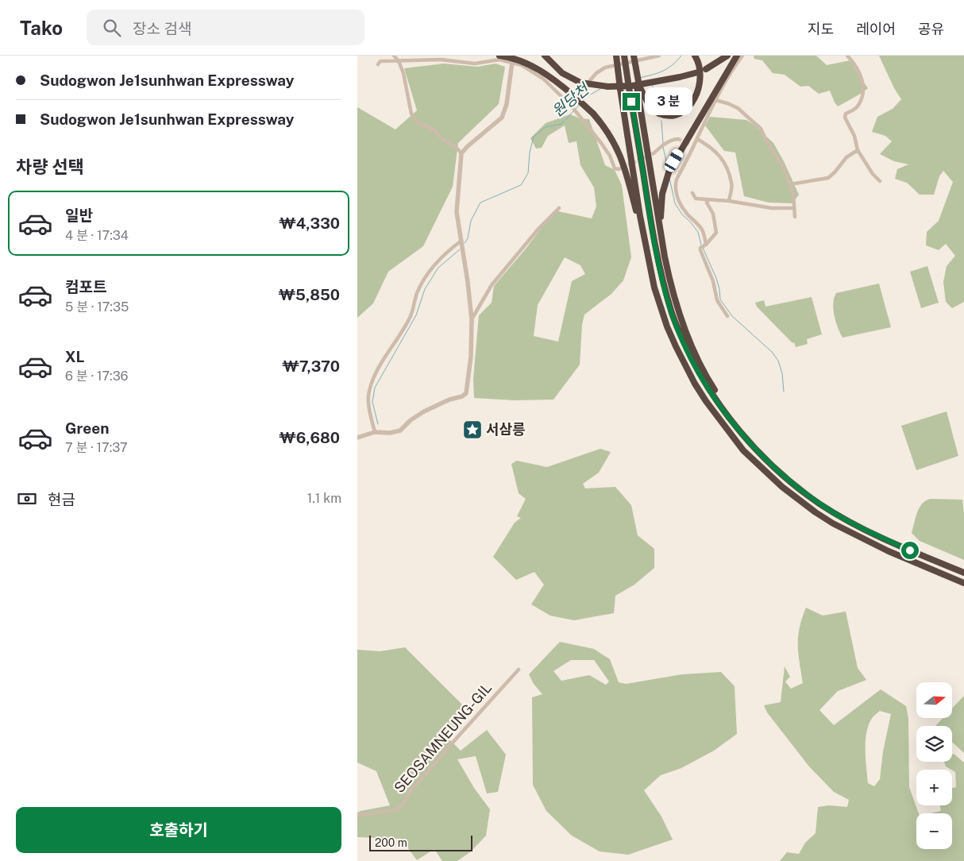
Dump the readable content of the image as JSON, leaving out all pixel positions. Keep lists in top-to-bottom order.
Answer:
{
  "streets": {
    "street": ["SEOSAMNEUNG-GIL"]
  },
  "water": ["원당천"],
  "places": {
    "place": ["서삼릉"]
  },
  "scale_bar": "200 m",
  "north": "right",
  "page": {
    "header": "Tako",
    "search": "장소 검색",
    "nav": ["지도", "레이어", "공유"],
    "banner": ["Sudogwon Je1sunhwan Expressway", "Sudogwon Je1sunhwan Expressway"],
    "bubble": "3 분",
    "heading": "차량 선택",
    "list": [
      {
        "name": "일반",
        "note": "4 분 · 17:34",
        "value": "₩4,330"
      },
      {
        "name": "컴포트",
        "note": "5 분 · 17:35",
        "value": "₩5,850"
      },
      {
        "name": "XL",
        "note": "6 분 · 17:36",
        "value": "₩7,370"
      },
      {
        "name": "Green",
        "note": "7 분 · 17:37",
        "value": "₩6,680"
      }
    ],
    "pay": ["현금", "1.1 km"],
    "map_buttons": ["+", "−"],
    "buttons": "호출하기",
    "scale": "200 m"
  }
}
